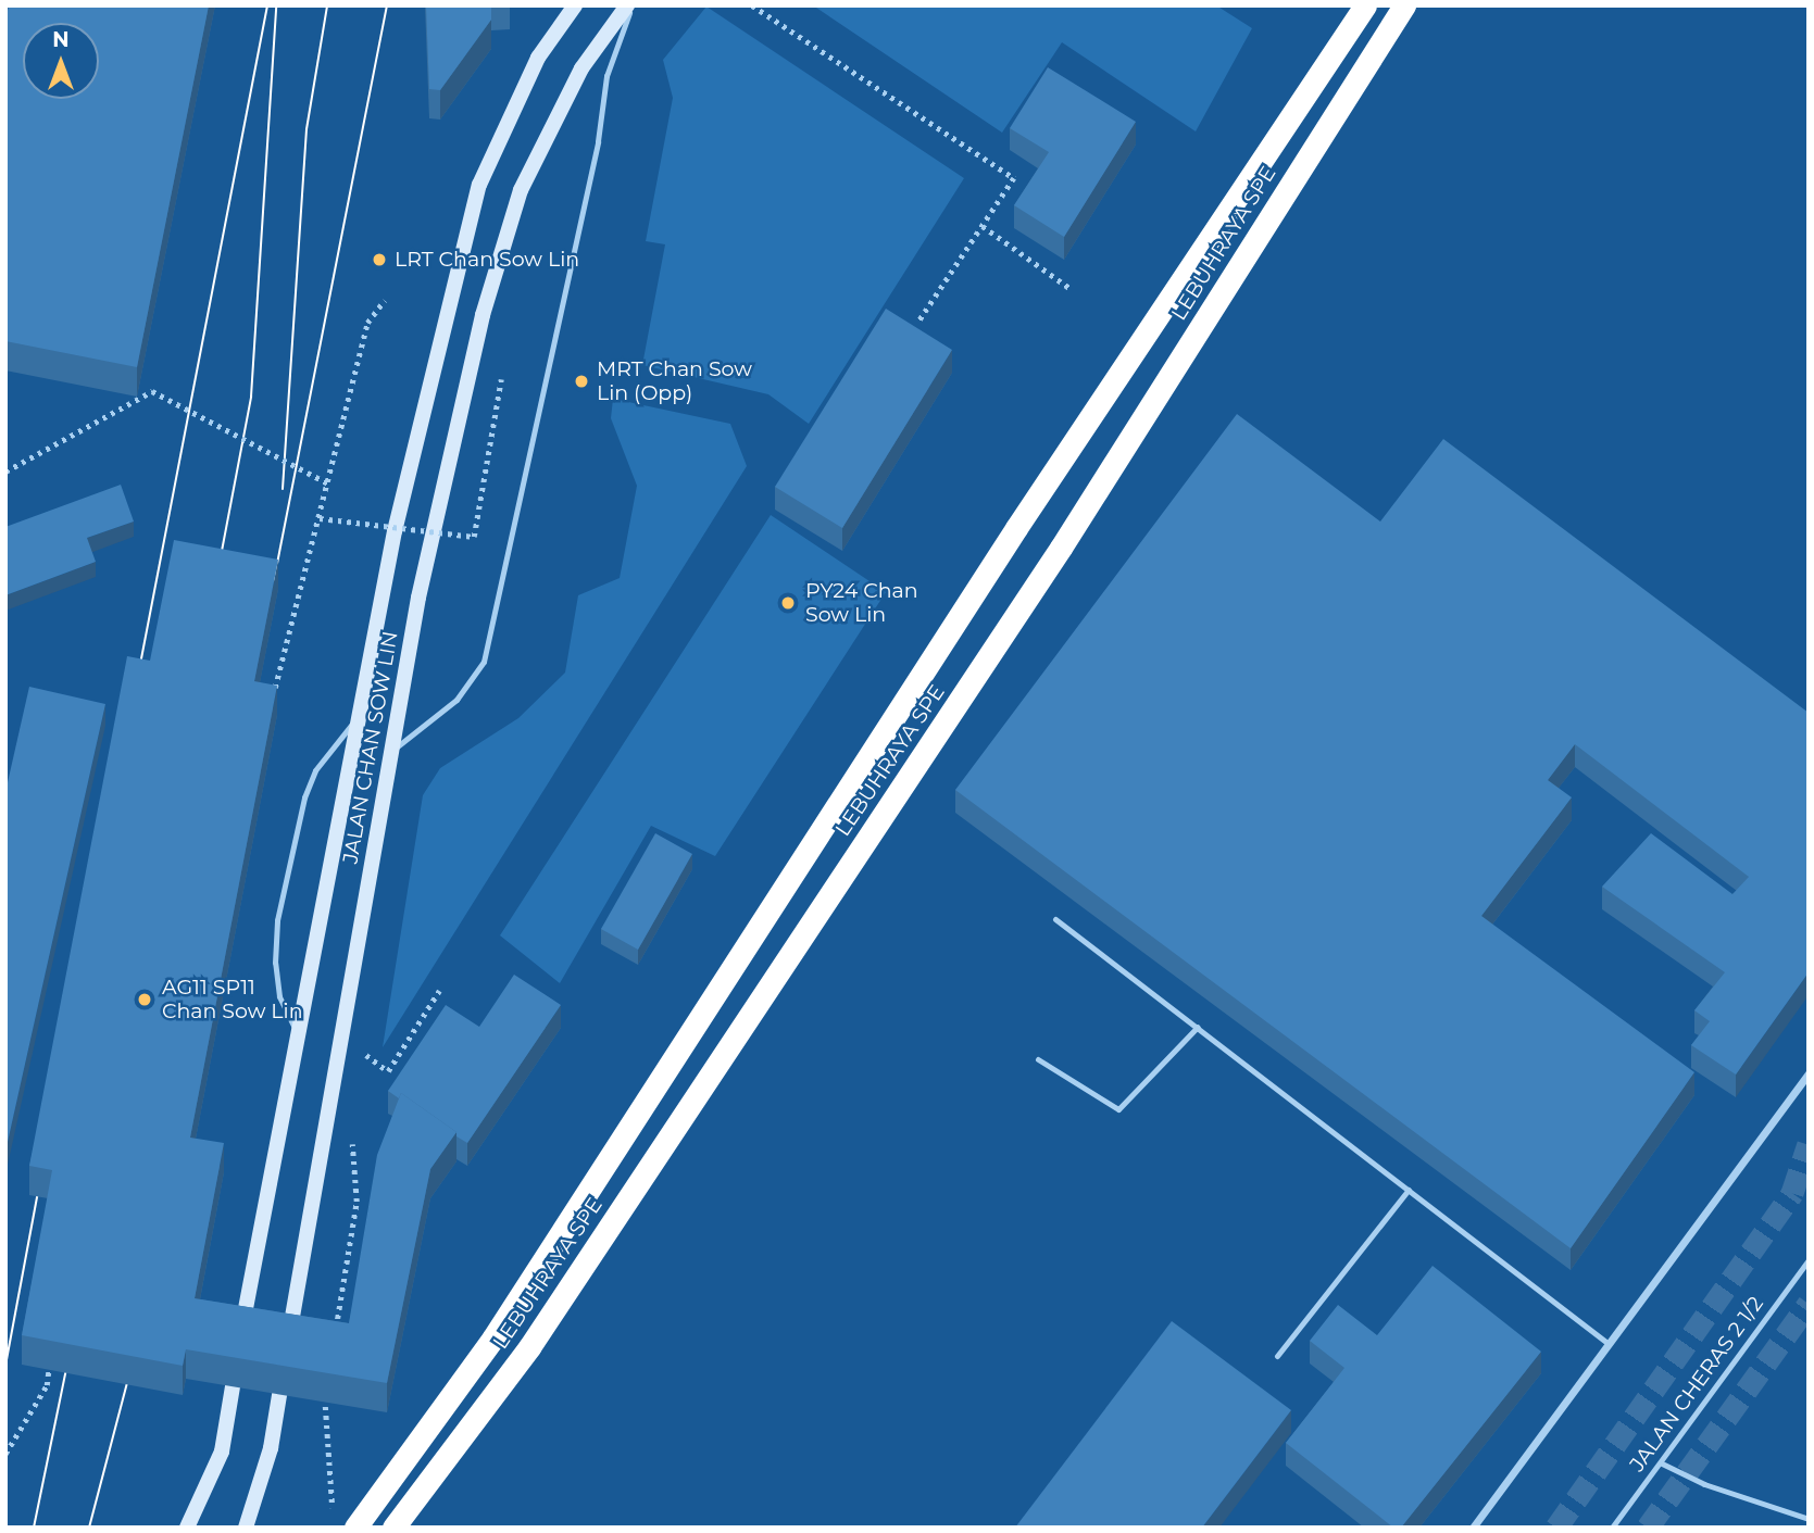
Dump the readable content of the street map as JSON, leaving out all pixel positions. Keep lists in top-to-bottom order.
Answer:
{
  "streets": {
    "highway": ["LEBUHRAYA SPE"],
    "street": ["JALAN CHAN SOW LIN"],
    "lane": ["JALAN CHERAS 2 1/2"]
  },
  "places": [
    "LRT Chan Sow Lin",
    "MRT Chan Sow Lin (Opp)",
    "PY24 Chan Sow Lin",
    "AG11 SP11 Chan Sow Lin"
  ],
  "north": "top"
}
